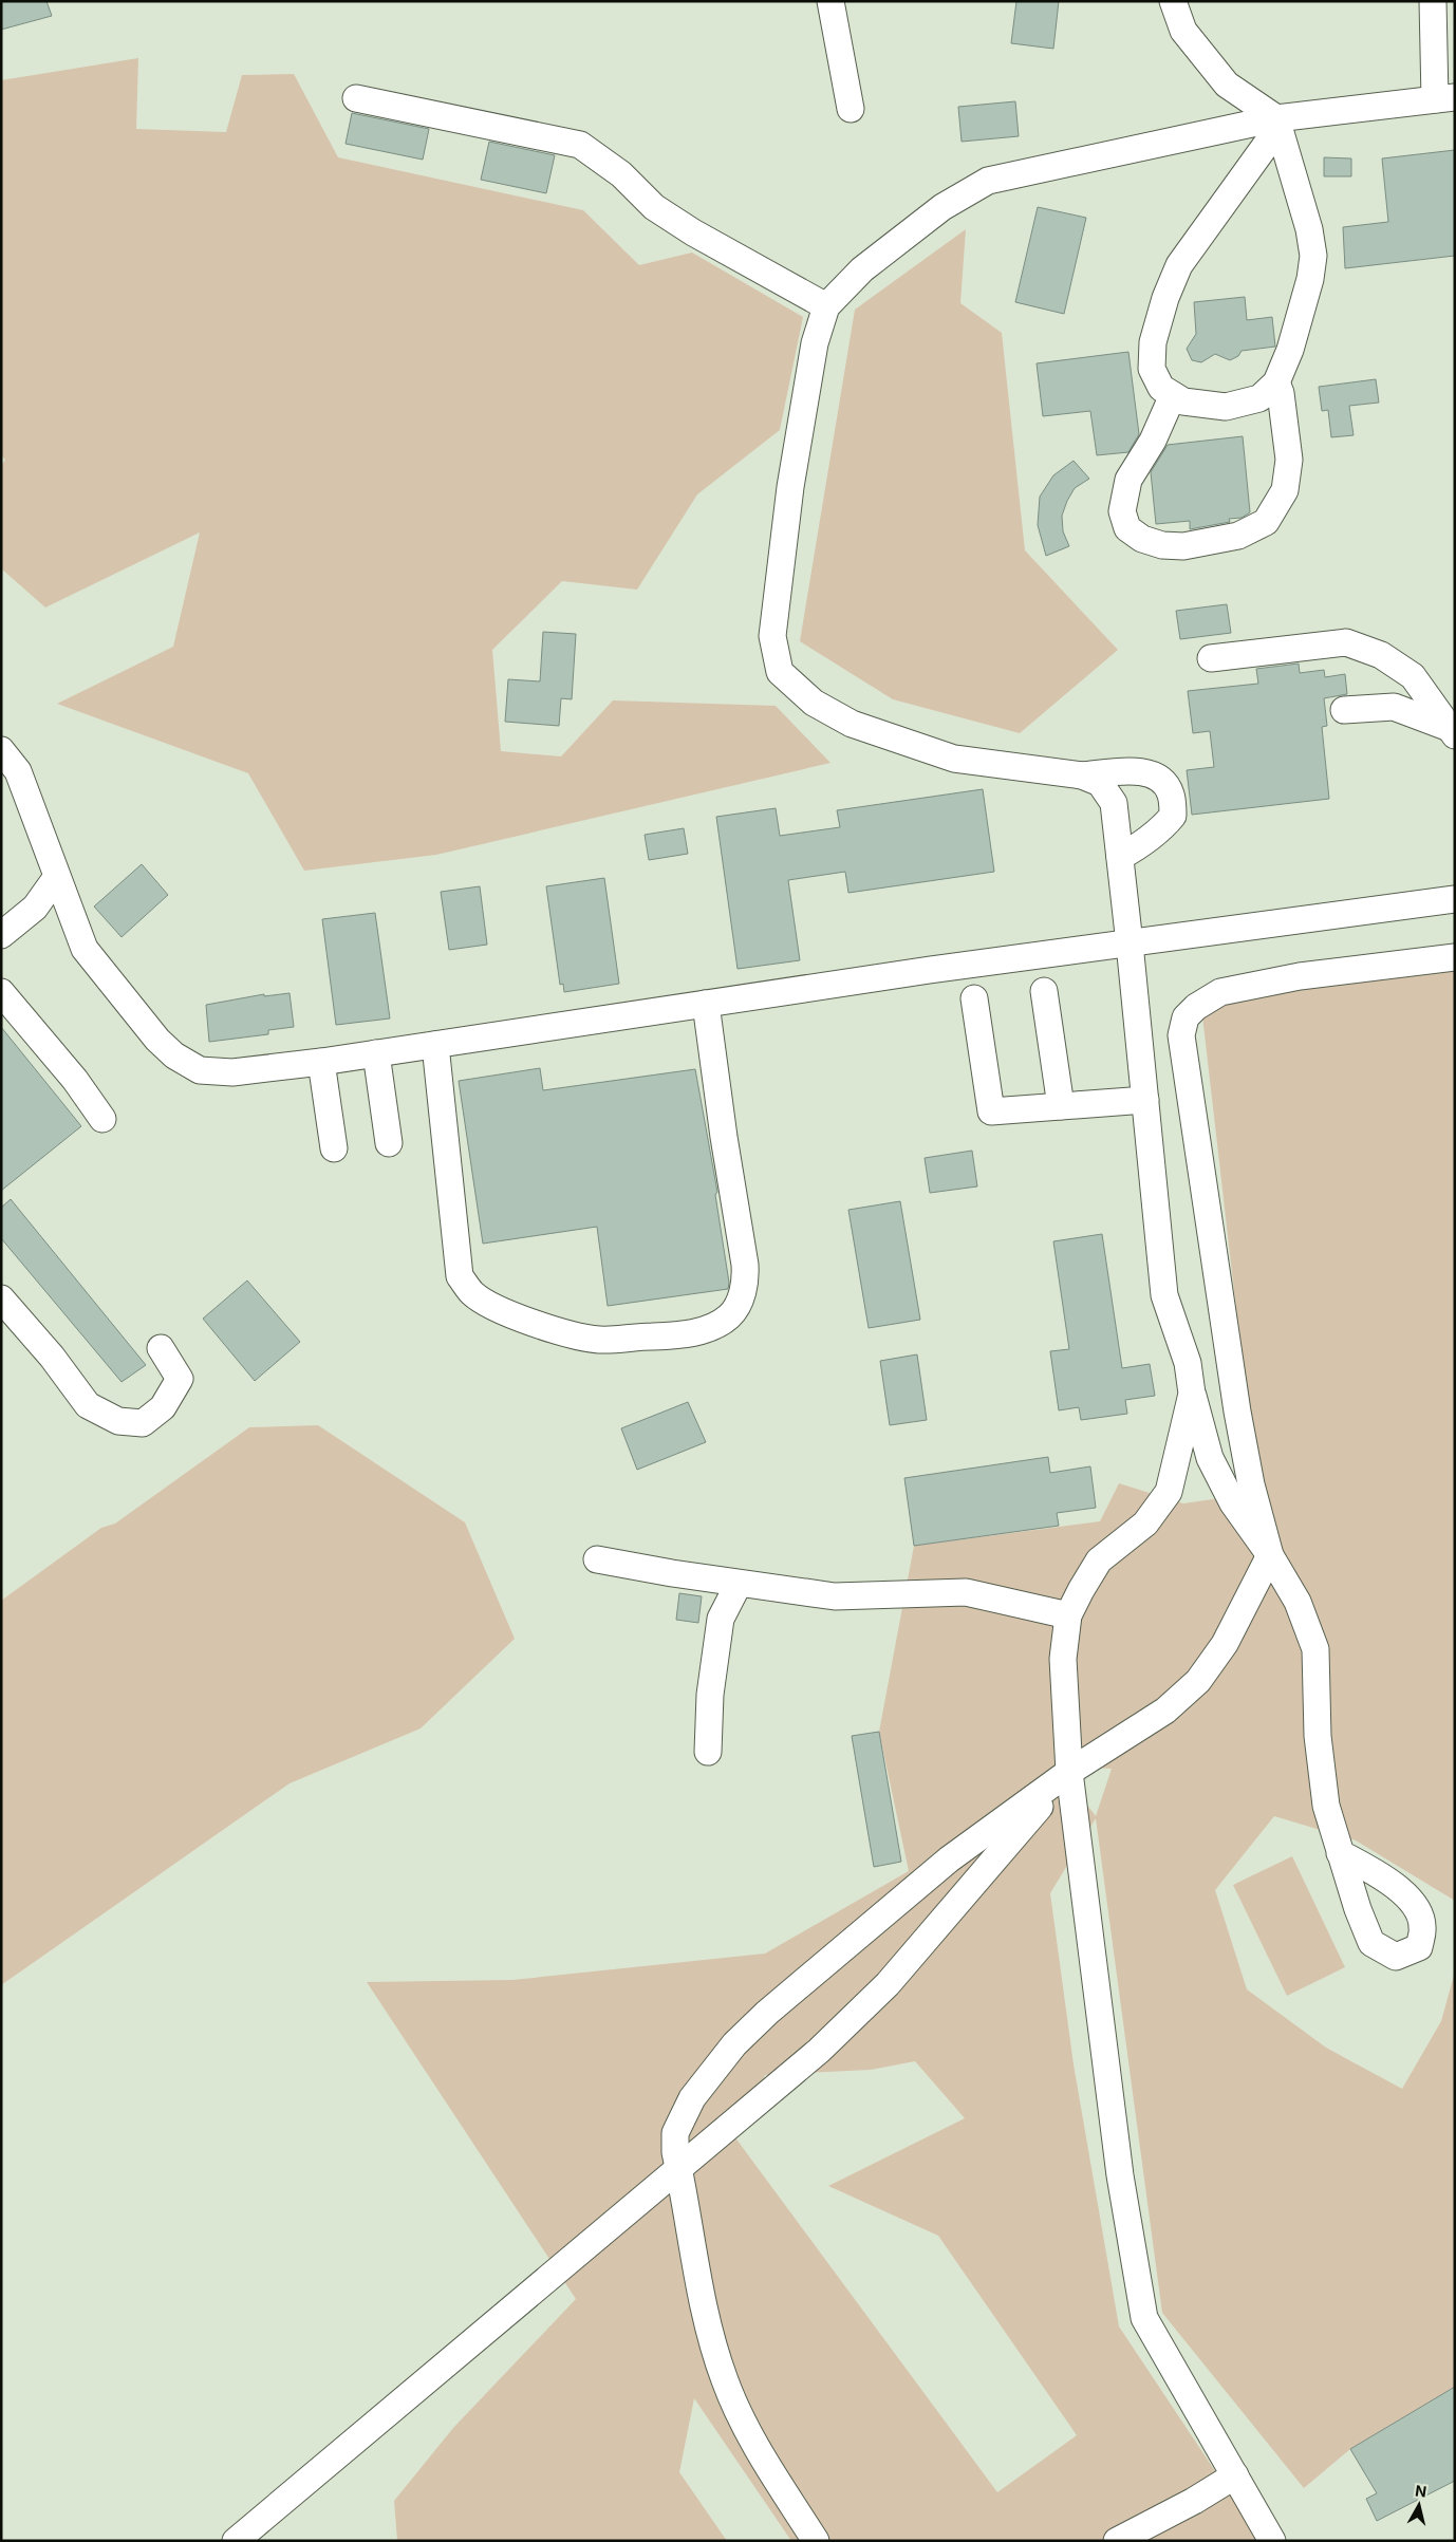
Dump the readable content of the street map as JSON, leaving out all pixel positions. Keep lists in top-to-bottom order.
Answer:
{
  "north": "top"
}
